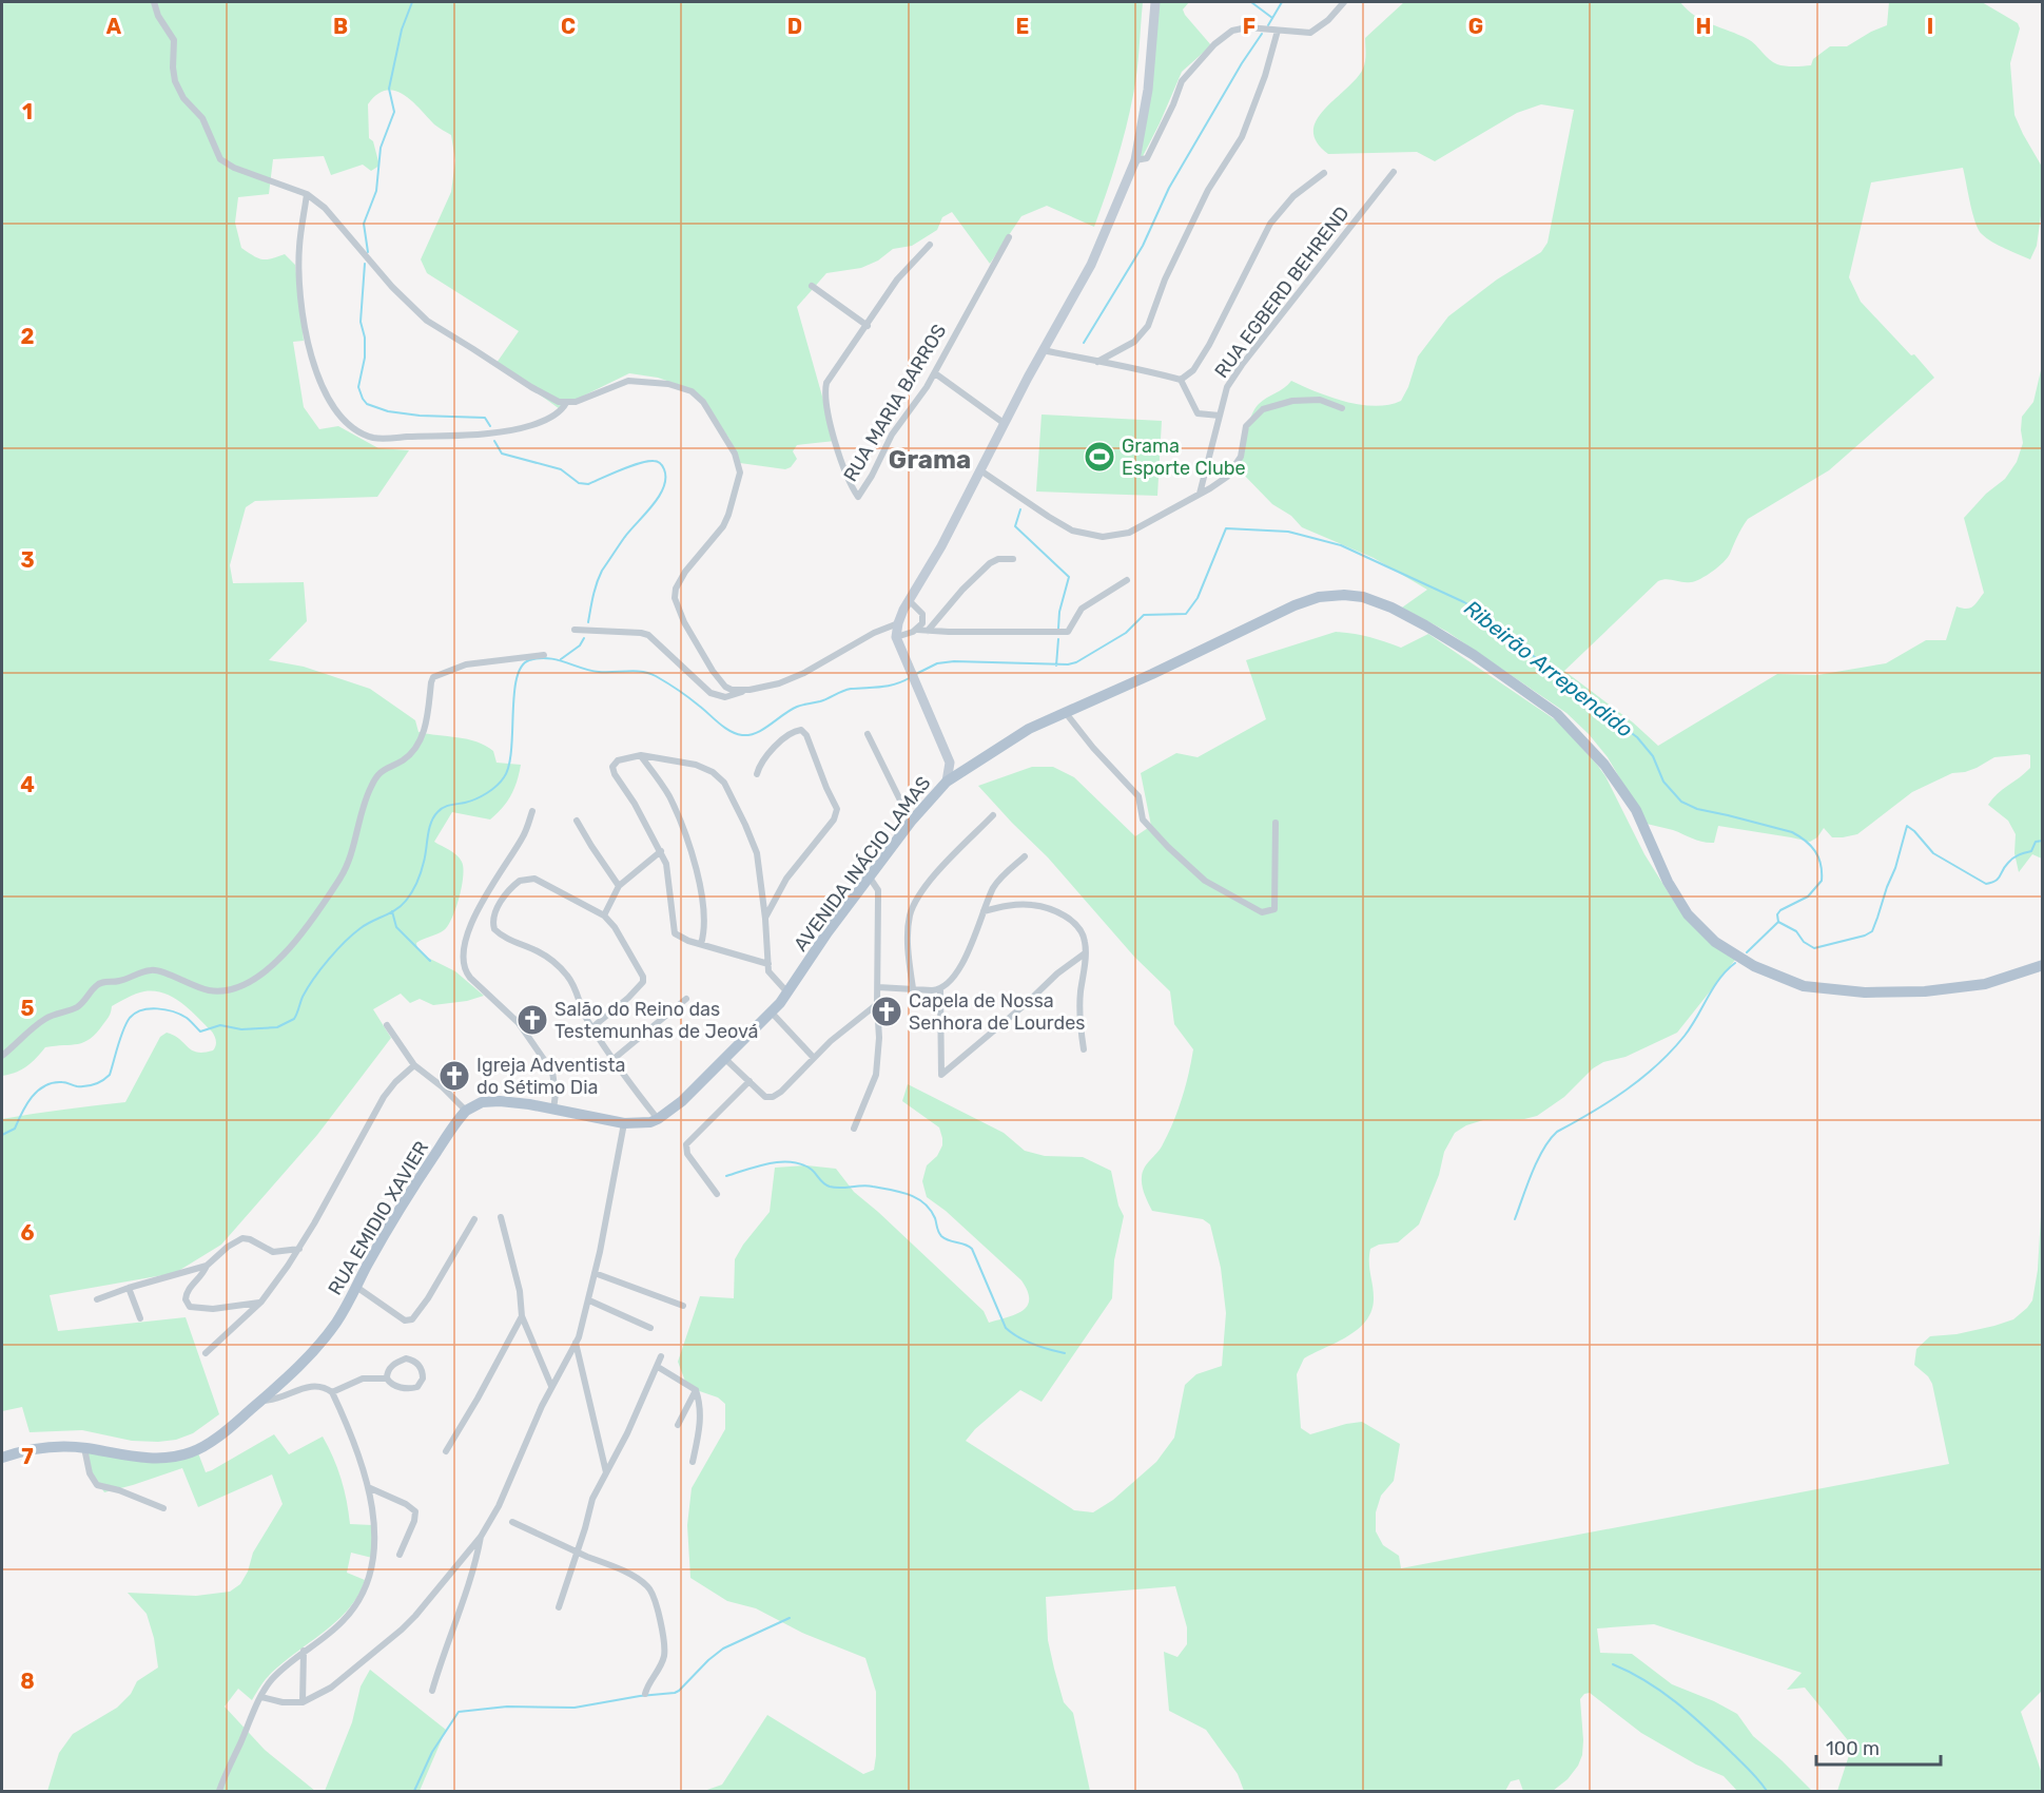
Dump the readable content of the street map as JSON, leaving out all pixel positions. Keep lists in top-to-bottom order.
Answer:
{
  "streets": {
    "main road": ["AVENIDA INÁCIO LAMAS", "RUA EMIDIO XAVIER"],
    "street": ["RUA EGBERD BEHREND", "RUA MARIA BARROS"]
  },
  "districts": ["Grama"],
  "water": ["Ribeirão Arrependido"],
  "places": {
    "sports": ["Grama Esporte Clube"],
    "church": ["Capela de Nossa Senhora de Lourdes", "Salão do Reino das Testemunhas de Jeová", "Igreja Adventista do Sétimo Dia"]
  },
  "scale_bar": "100 m",
  "grid": {
    "columns": [
      "A",
      "B",
      "C",
      "D",
      "E",
      "F",
      "G",
      "H",
      "I"
    ],
    "rows": [
      "1",
      "2",
      "3",
      "4",
      "5",
      "6",
      "7",
      "8"
    ]
  }
}
